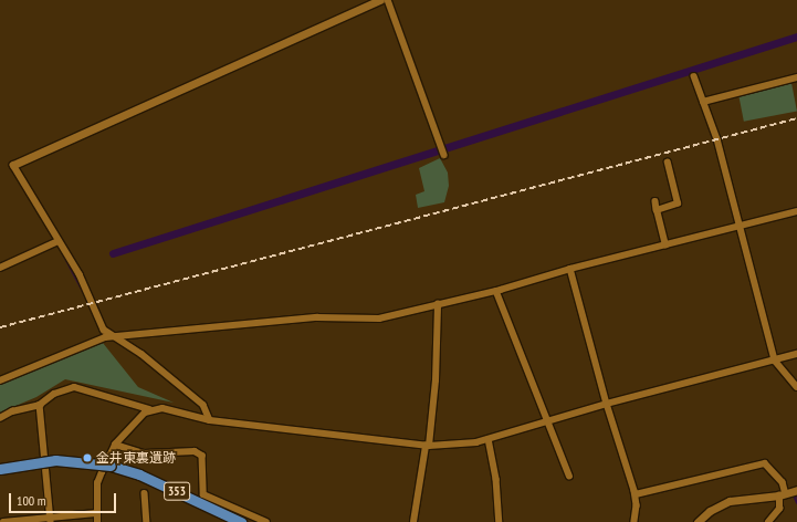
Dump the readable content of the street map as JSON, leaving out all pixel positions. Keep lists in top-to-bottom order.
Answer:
{
  "streets": {
    "highway": ["353"]
  },
  "places": ["金井東裏遺跡"],
  "scale_bar": "100 m"
}
